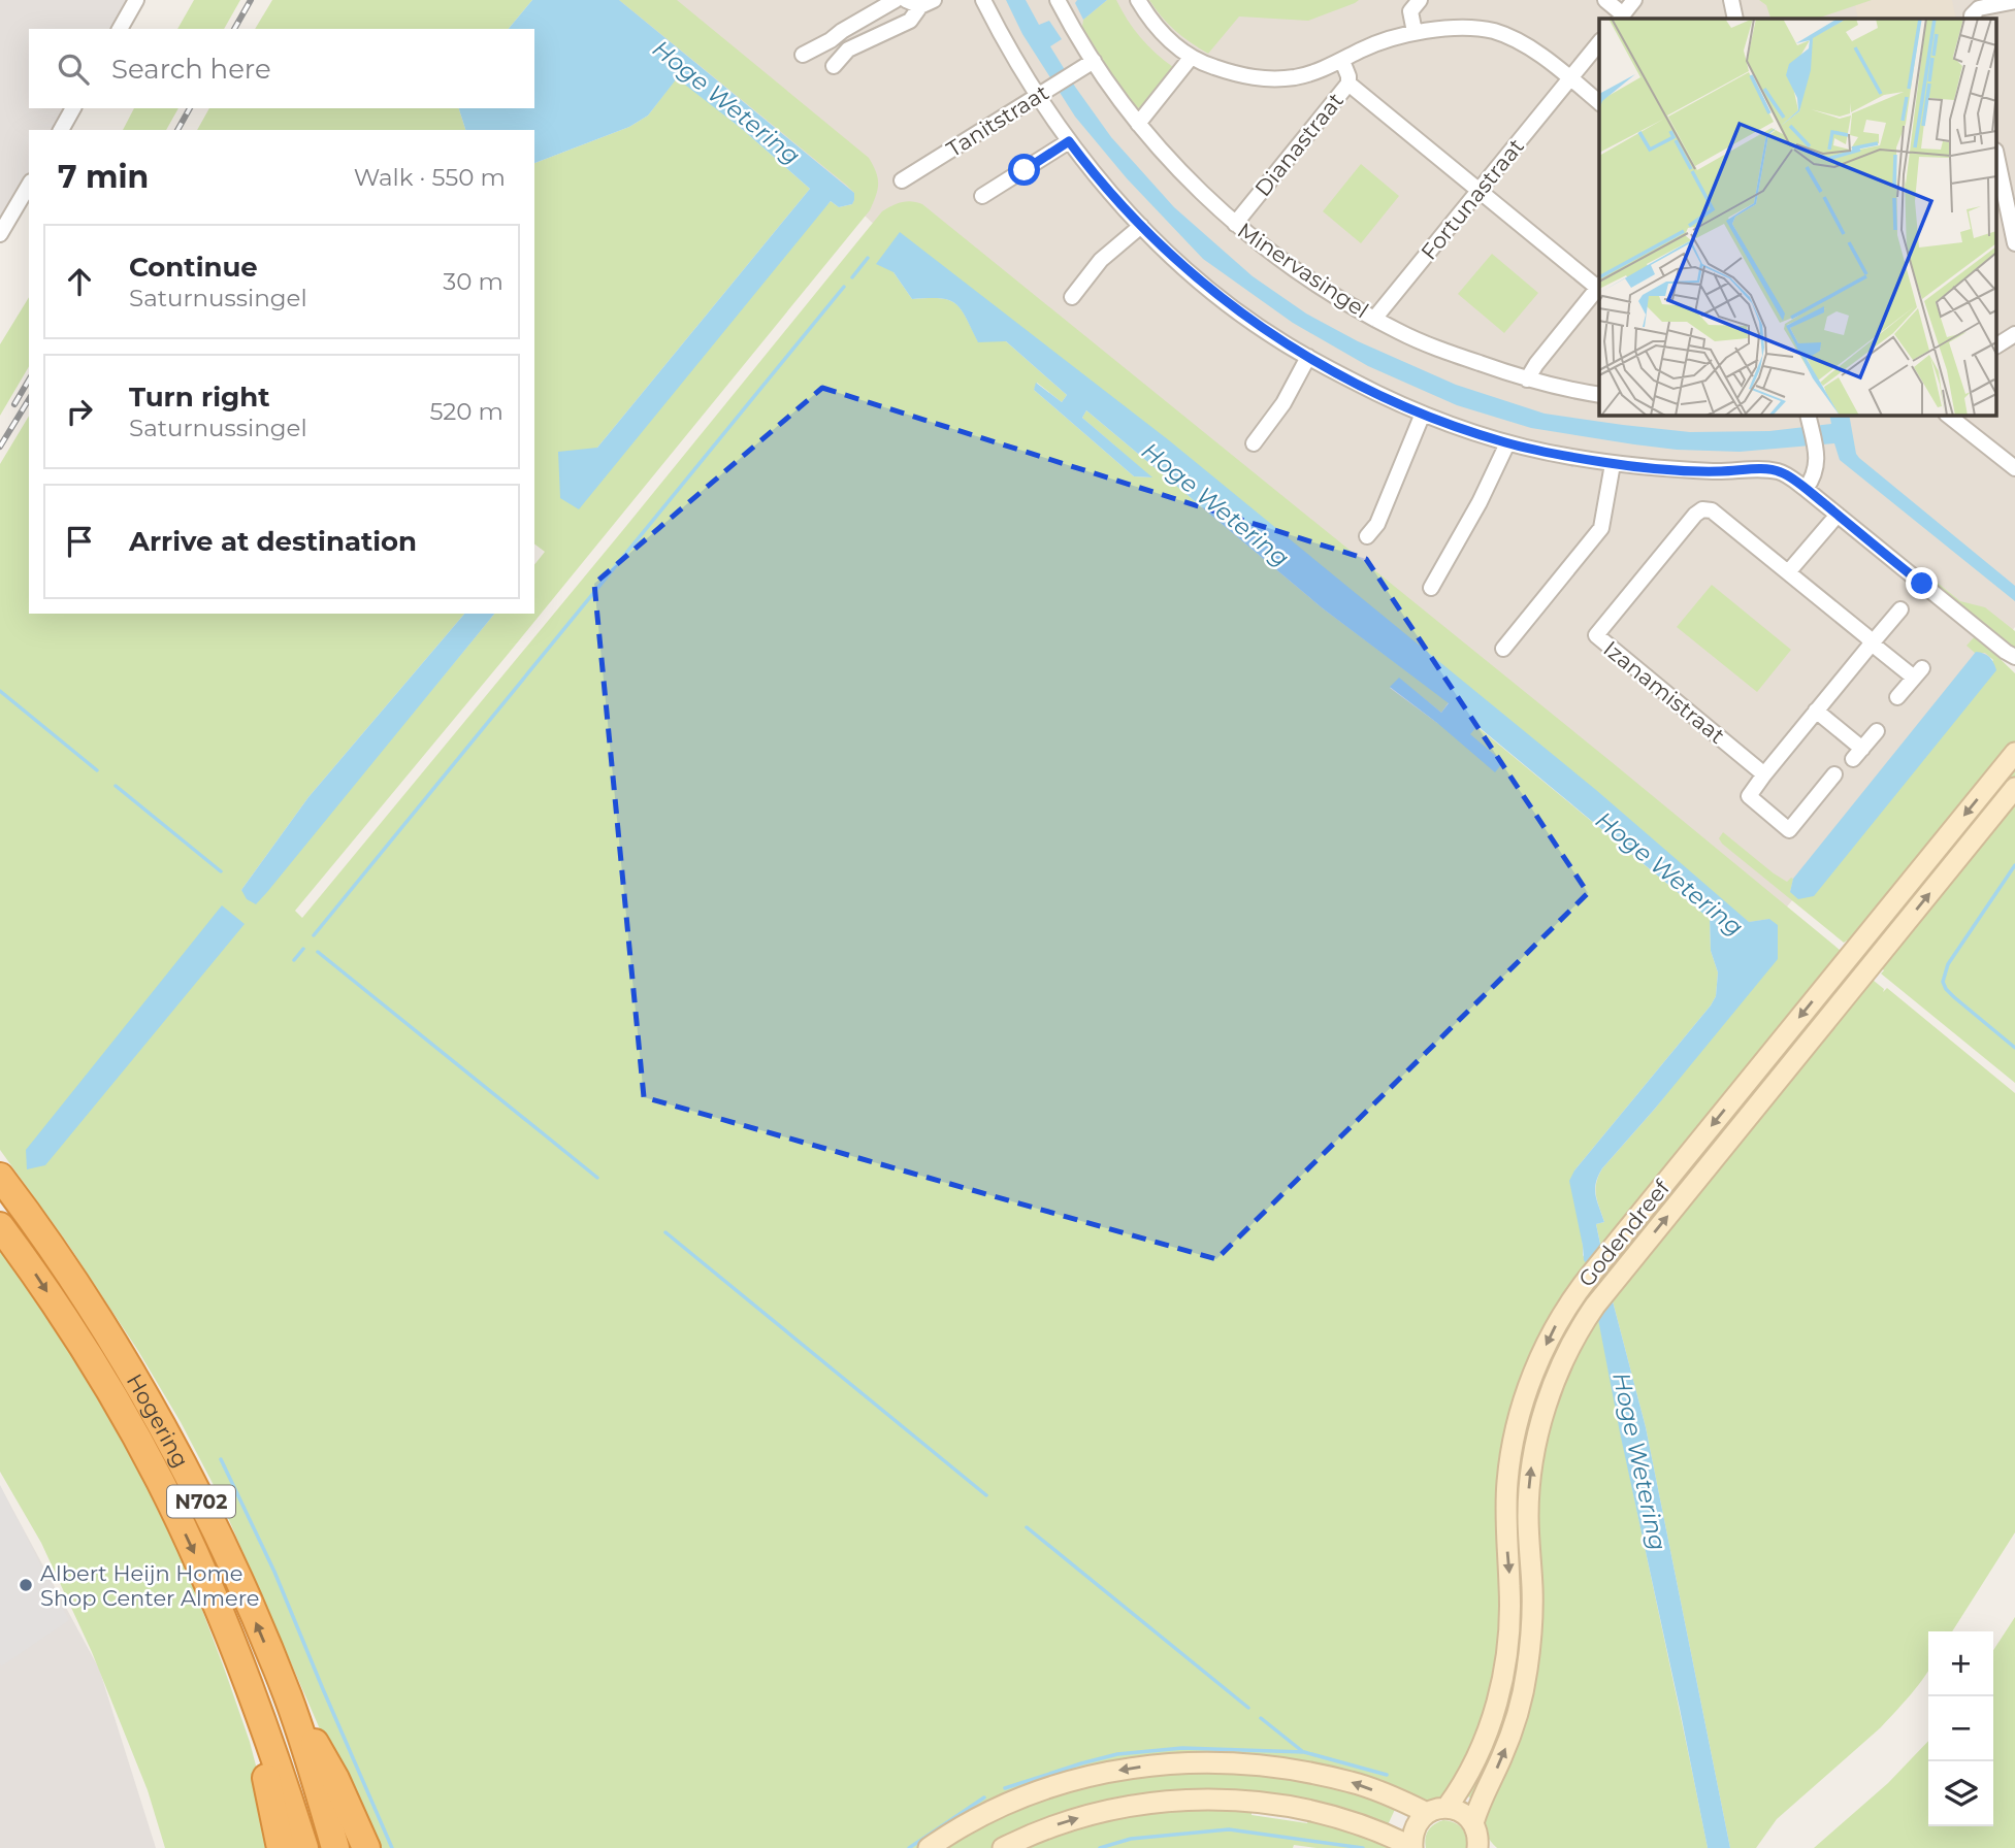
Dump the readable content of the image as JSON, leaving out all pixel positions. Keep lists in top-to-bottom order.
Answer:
{
  "streets": {
    "highway": ["Hogering", "N702"],
    "main road": ["Godendreef"],
    "street": [
      "Tanitstraat",
      "Dianastraat",
      "Fortunastraat",
      "Minervasingel",
      "Izanamistraat"
    ]
  },
  "crossings": [
    ["Tanitstraat", "Minervasingel"],
    ["Dianastraat", "Minervasingel"],
    ["Fortunastraat", "Minervasingel"],
    ["Hogering", "N702"]
  ],
  "water": ["Hoge Wetering"],
  "places": ["Albert Heijn Home Shop Center Almere"],
  "page": {
    "search": "Search here",
    "heading": ["7 min", "Walk · 550 m"],
    "list": [
      ["Continue", "Saturnussingel", "30 m"],
      ["Turn right", "Saturnussingel", "520 m"],
      "Arrive at destination"
    ],
    "map_buttons": ["+", "−"]
  }
}
